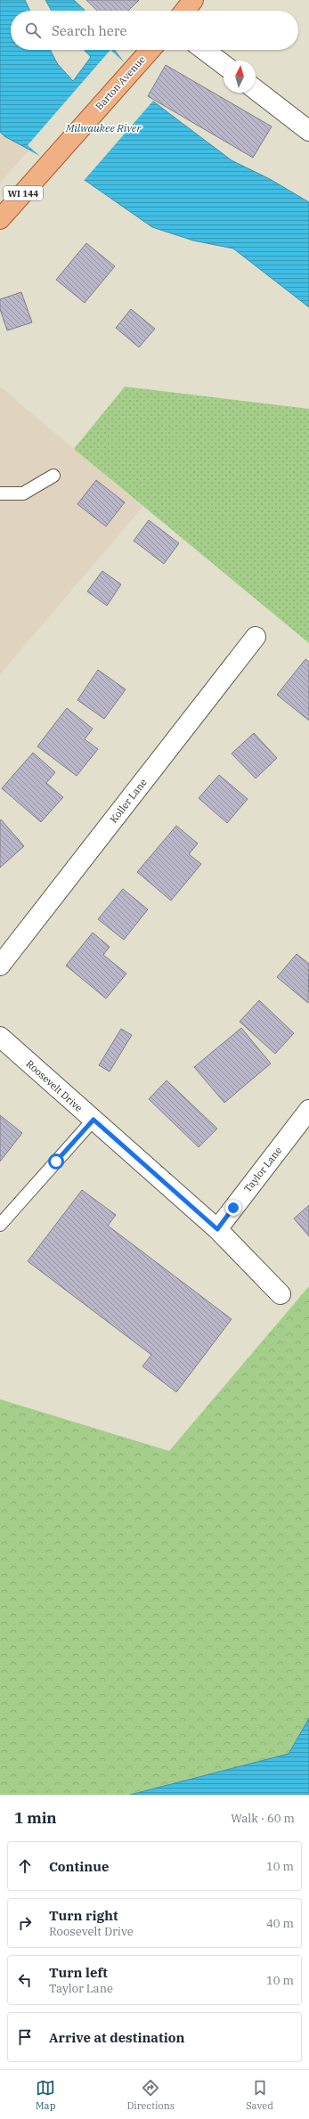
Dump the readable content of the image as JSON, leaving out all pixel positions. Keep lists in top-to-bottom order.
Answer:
{
  "streets": {
    "main road": ["Barton Avenue", "WI 144"],
    "street": ["Koller Lane", "Roosevelt Drive", "Taylor Lane"]
  },
  "crossings": [
    ["Roosevelt Drive", "Taylor Lane"]
  ],
  "water": ["Milwaukee River"],
  "north": "top",
  "page": {
    "search": "Search here",
    "heading": ["1 min", "Walk · 60 m"],
    "list": [
      ["Continue", "10 m"],
      ["Turn right", "Roosevelt Drive", "40 m"],
      ["Turn left", "Taylor Lane", "10 m"],
      "Arrive at destination"
    ],
    "nav": ["Map", "Directions", "Saved"]
  }
}
